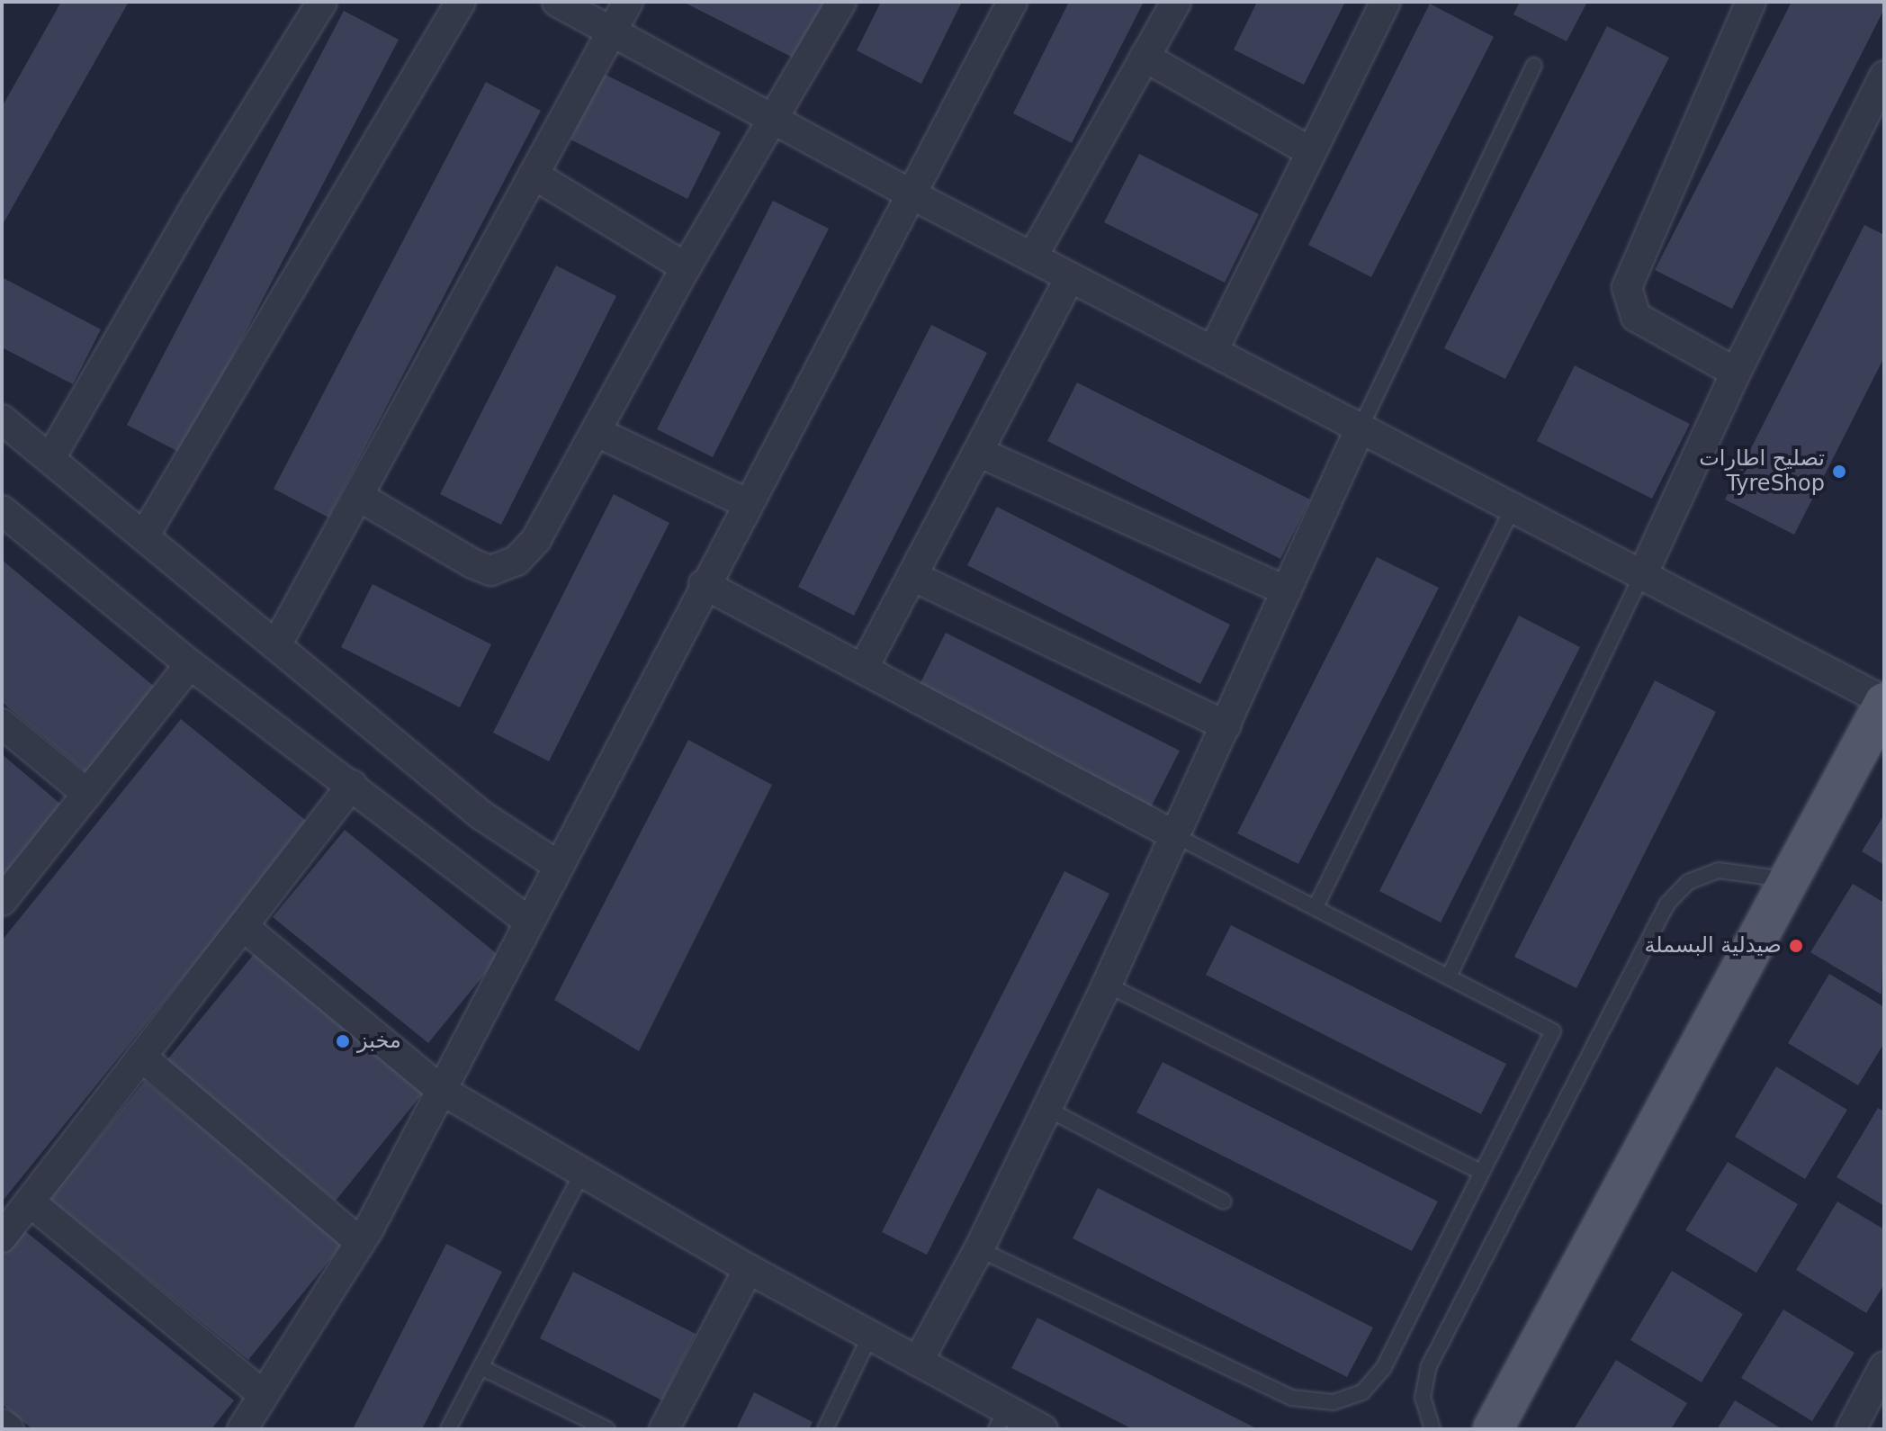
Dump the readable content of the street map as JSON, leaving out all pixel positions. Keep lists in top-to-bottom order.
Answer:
{
  "places": ["تصليح اطارات TyreShop", "صيدلية البسملة", "مخبز"]
}
